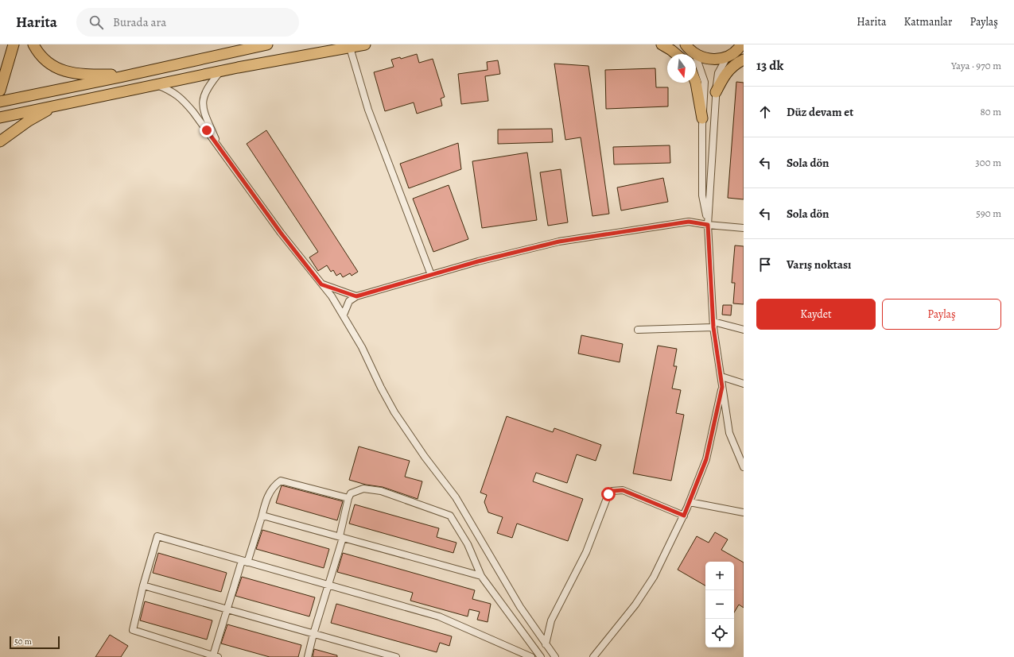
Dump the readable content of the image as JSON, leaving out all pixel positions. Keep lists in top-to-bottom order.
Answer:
{
  "scale_bar": "50 m",
  "north": "bottom",
  "page": {
    "header": "Harita",
    "search": "Burada ara",
    "nav": ["Harita", "Katmanlar", "Paylaş"],
    "heading": ["13 dk", "Yaya · 970 m"],
    "list": [
      ["Düz devam et", "80 m"],
      ["Sola dön", "300 m"],
      ["Sola dön", "590 m"],
      "Varış noktası"
    ],
    "buttons": ["Kaydet", "Paylaş"],
    "map_buttons": ["+", "−"],
    "scale": "50 m"
  }
}
